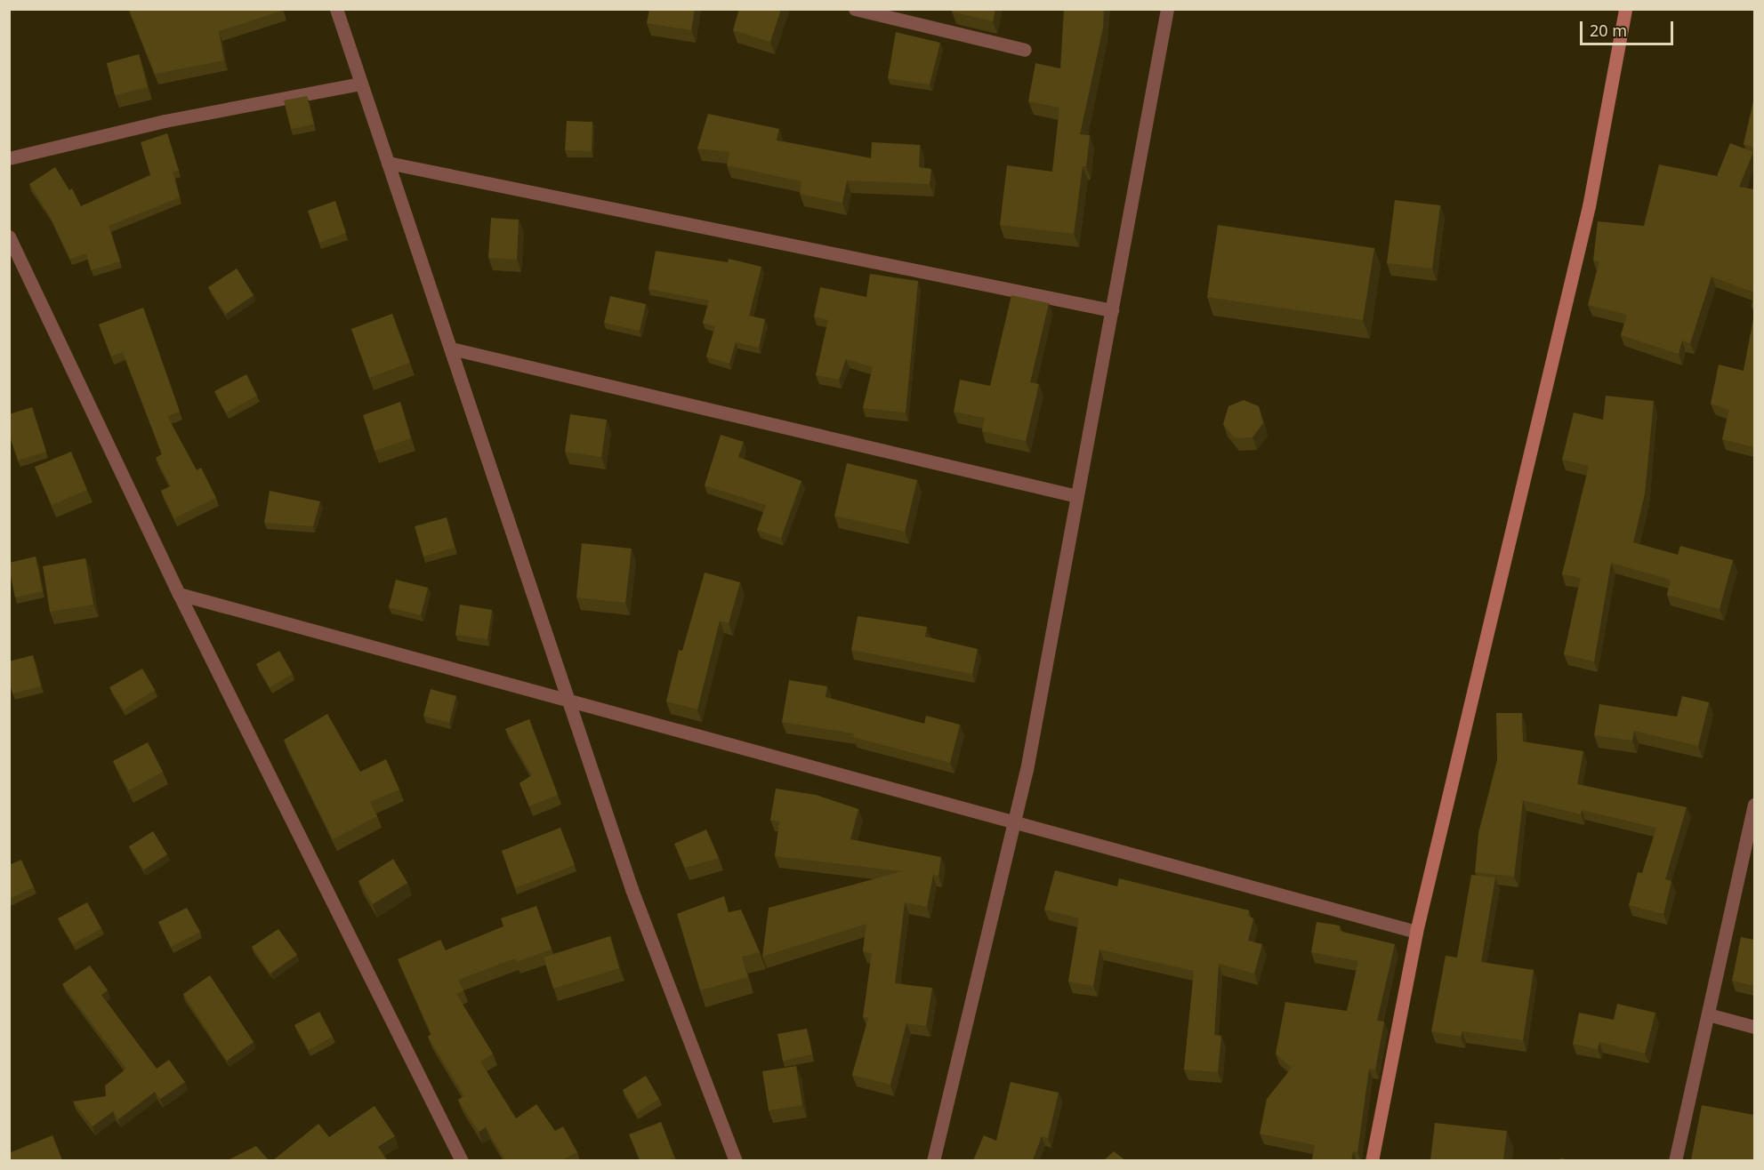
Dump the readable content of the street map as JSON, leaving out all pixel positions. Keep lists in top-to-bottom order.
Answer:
{
  "scale_bar": "20 m"
}
